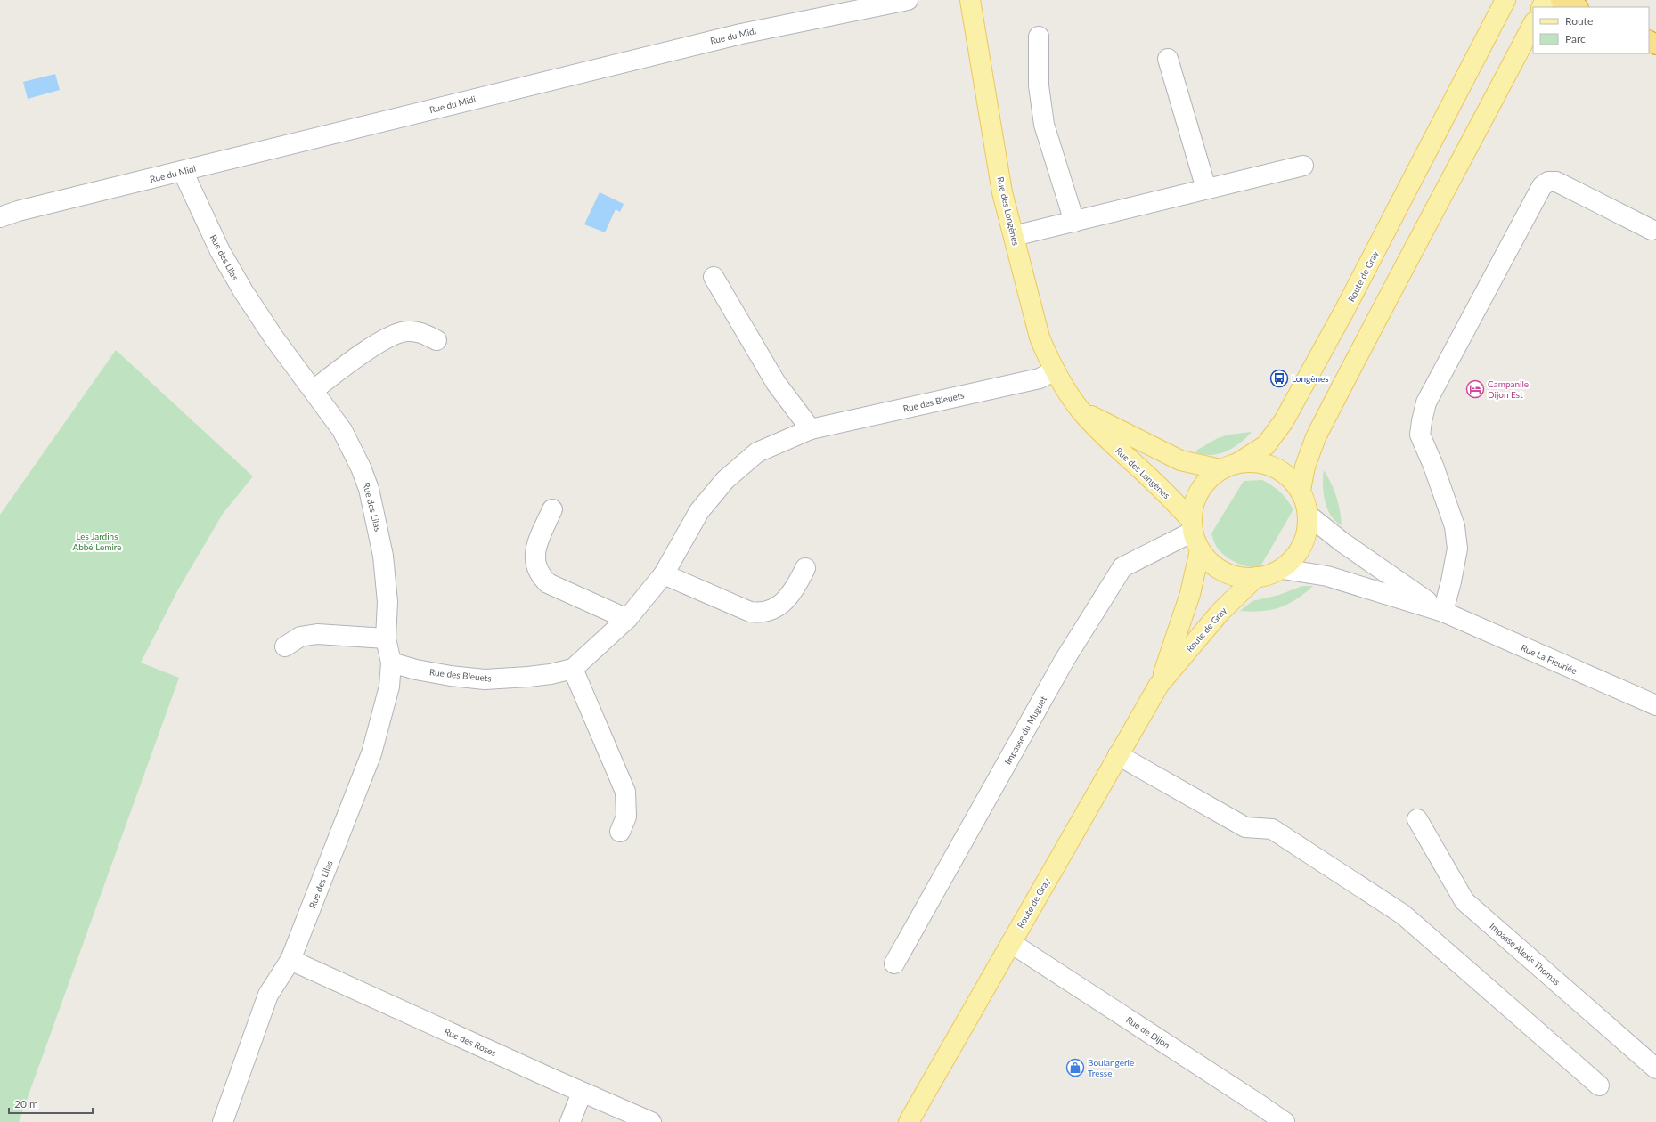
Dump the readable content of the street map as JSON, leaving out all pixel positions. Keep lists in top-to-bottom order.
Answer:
{
  "streets": {
    "main road": ["Rue des Longènes", "Route de Gray"],
    "street": [
      "Rue du Midi",
      "Rue des Lilas",
      "Rue des Bleuets",
      "Rue La Fleuriée",
      "Impasse du Muguet",
      "Impasse Alexis Thomas",
      "Rue de Dijon",
      "Rue des Roses"
    ]
  },
  "crossings": [
    ["Rue du Midi", "Rue des Lilas"],
    ["Rue des Longènes", "Route de Gray"],
    ["Rue des Longènes", "Rue des Bleuets"],
    ["Rue des Longènes", "Rue La Fleuriée"],
    ["Rue des Longènes", "Impasse du Muguet"],
    ["Rue des Lilas", "Rue des Bleuets"],
    ["Rue des Lilas", "Rue des Roses"],
    ["Route de Gray", "Rue La Fleuriée"],
    ["Route de Gray", "Impasse du Muguet"],
    ["Route de Gray", "Rue de Dijon"],
    ["Rue La Fleuriée", "Impasse du Muguet"]
  ],
  "parks": ["Les Jardins Abbé Lemire"],
  "places": {
    "bus stop": ["Longènes"],
    "hotel": ["Campanile Dijon Est"],
    "shop": ["Boulangerie Tresse"]
  },
  "legend": ["Route", "Parc"],
  "scale_bar": "20 m"
}
